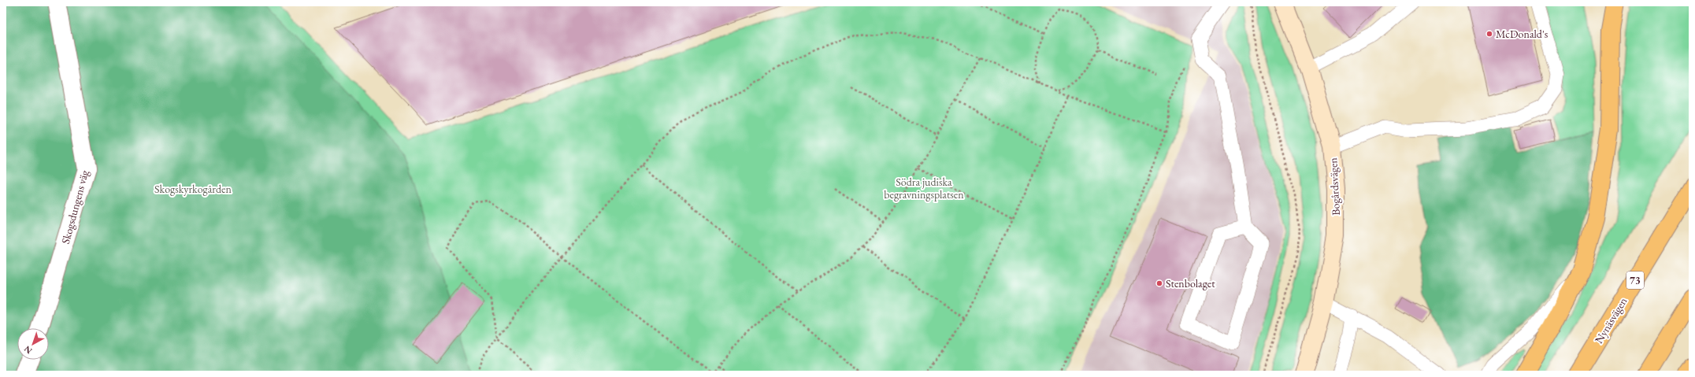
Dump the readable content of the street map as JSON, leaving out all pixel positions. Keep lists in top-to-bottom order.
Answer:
{
  "streets": {
    "highway": ["73", "Nynäsvägen"],
    "street": ["Bogårdsvägen", "Skogsdungens väg"]
  },
  "parks": ["Södra judiska begravningsplatsen", "Skogskyrkogården"],
  "places": ["McDonald's", "Stenbolaget"],
  "north": "bottom left"
}
